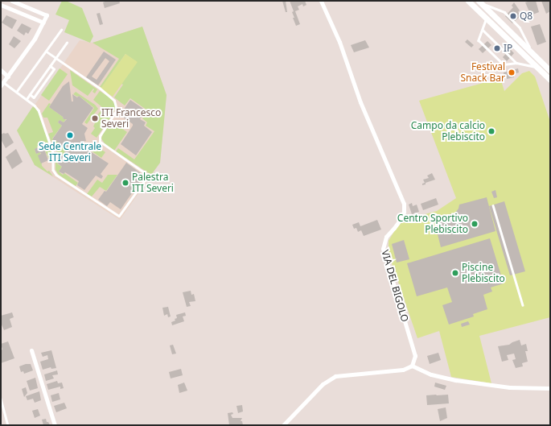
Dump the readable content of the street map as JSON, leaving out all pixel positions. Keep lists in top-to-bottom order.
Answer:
{
  "streets": {
    "street": ["VIA DEL BIGOLO"]
  },
  "places": [
    "Q8",
    "IP",
    "Festival Snack Bar",
    "ITI Francesco Severi",
    "Campo da calcio Plebiscito",
    "Sede Centrale ITI Severi",
    "Palestra ITI Severi",
    "Centro Sportivo Plebiscito",
    "Piscine Plebiscito"
  ]
}
